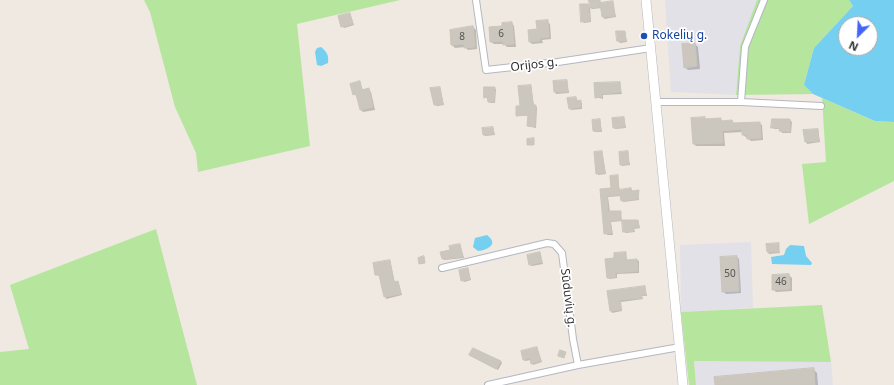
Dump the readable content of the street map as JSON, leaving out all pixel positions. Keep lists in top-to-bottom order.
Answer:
{
  "streets": {
    "street": ["Orijos g.", "Sūduvių g."]
  },
  "places": ["Rokelių g."],
  "house_numbers": [
    "6",
    "8",
    "50",
    "46"
  ],
  "north": "bottom left"
}
